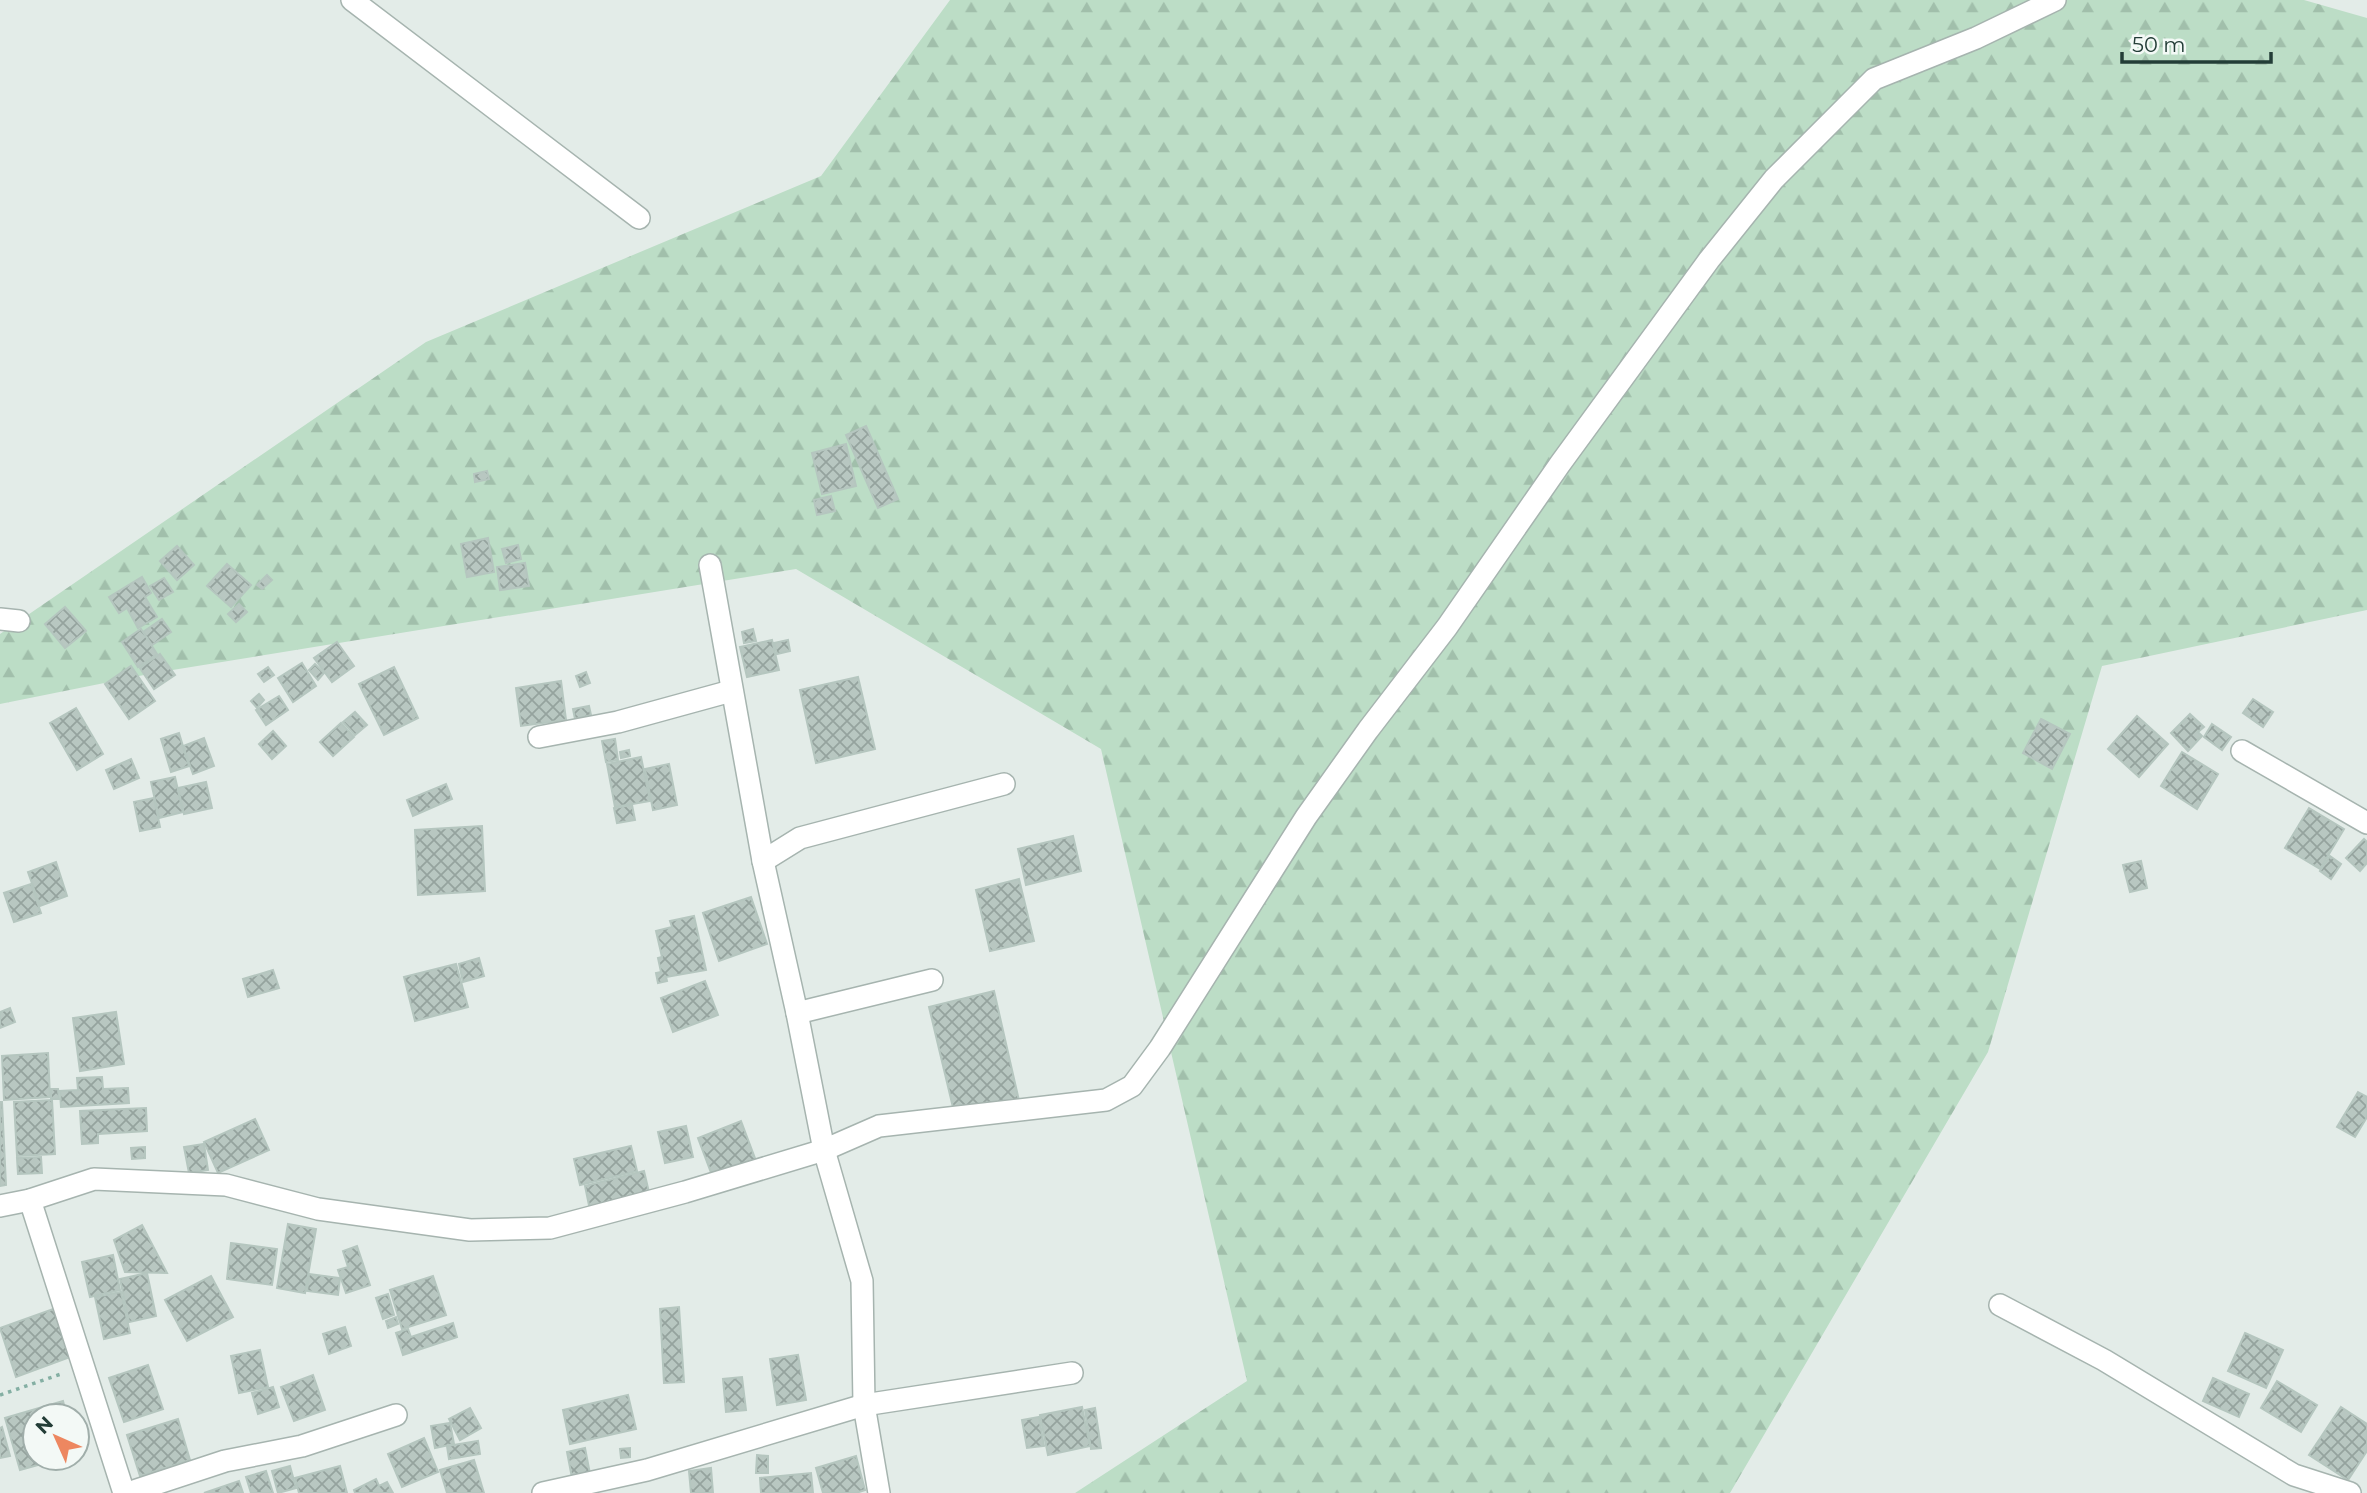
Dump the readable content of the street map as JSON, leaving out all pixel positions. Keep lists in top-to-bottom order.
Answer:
{
  "scale_bar": "50 m",
  "north": "top left"
}
